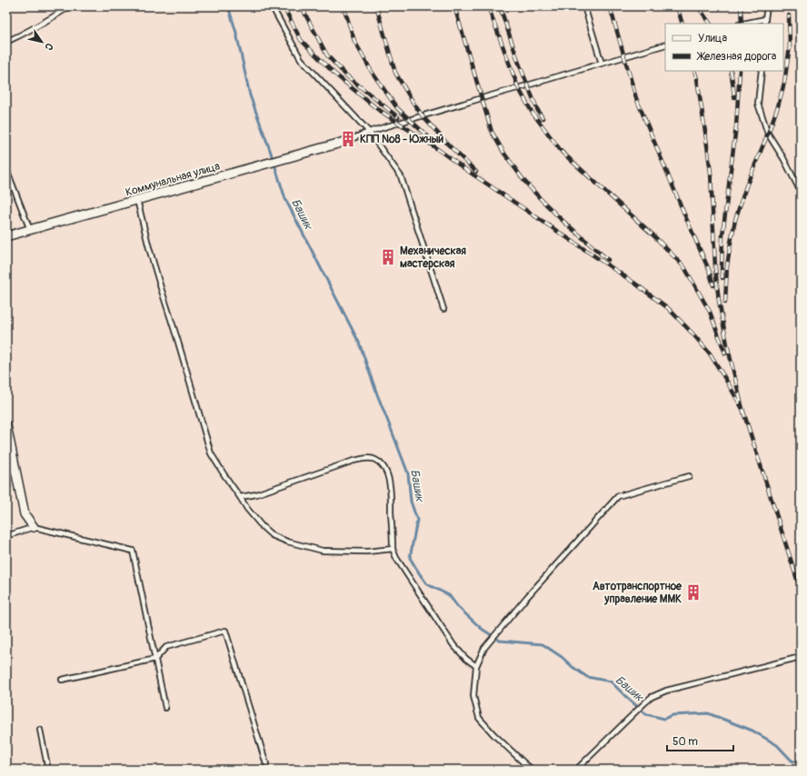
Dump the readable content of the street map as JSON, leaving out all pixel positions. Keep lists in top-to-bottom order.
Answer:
{
  "streets": {
    "street": ["Коммунальная улица"]
  },
  "water": ["Башик"],
  "places": {
    "building": ["КПП №8 - Южный", "Механическая мастерская", "Автотранспортное управление ММК"]
  },
  "legend": ["Улица", "Железная дорога"],
  "scale_bar": "50 m",
  "north": "bottom right"
}
